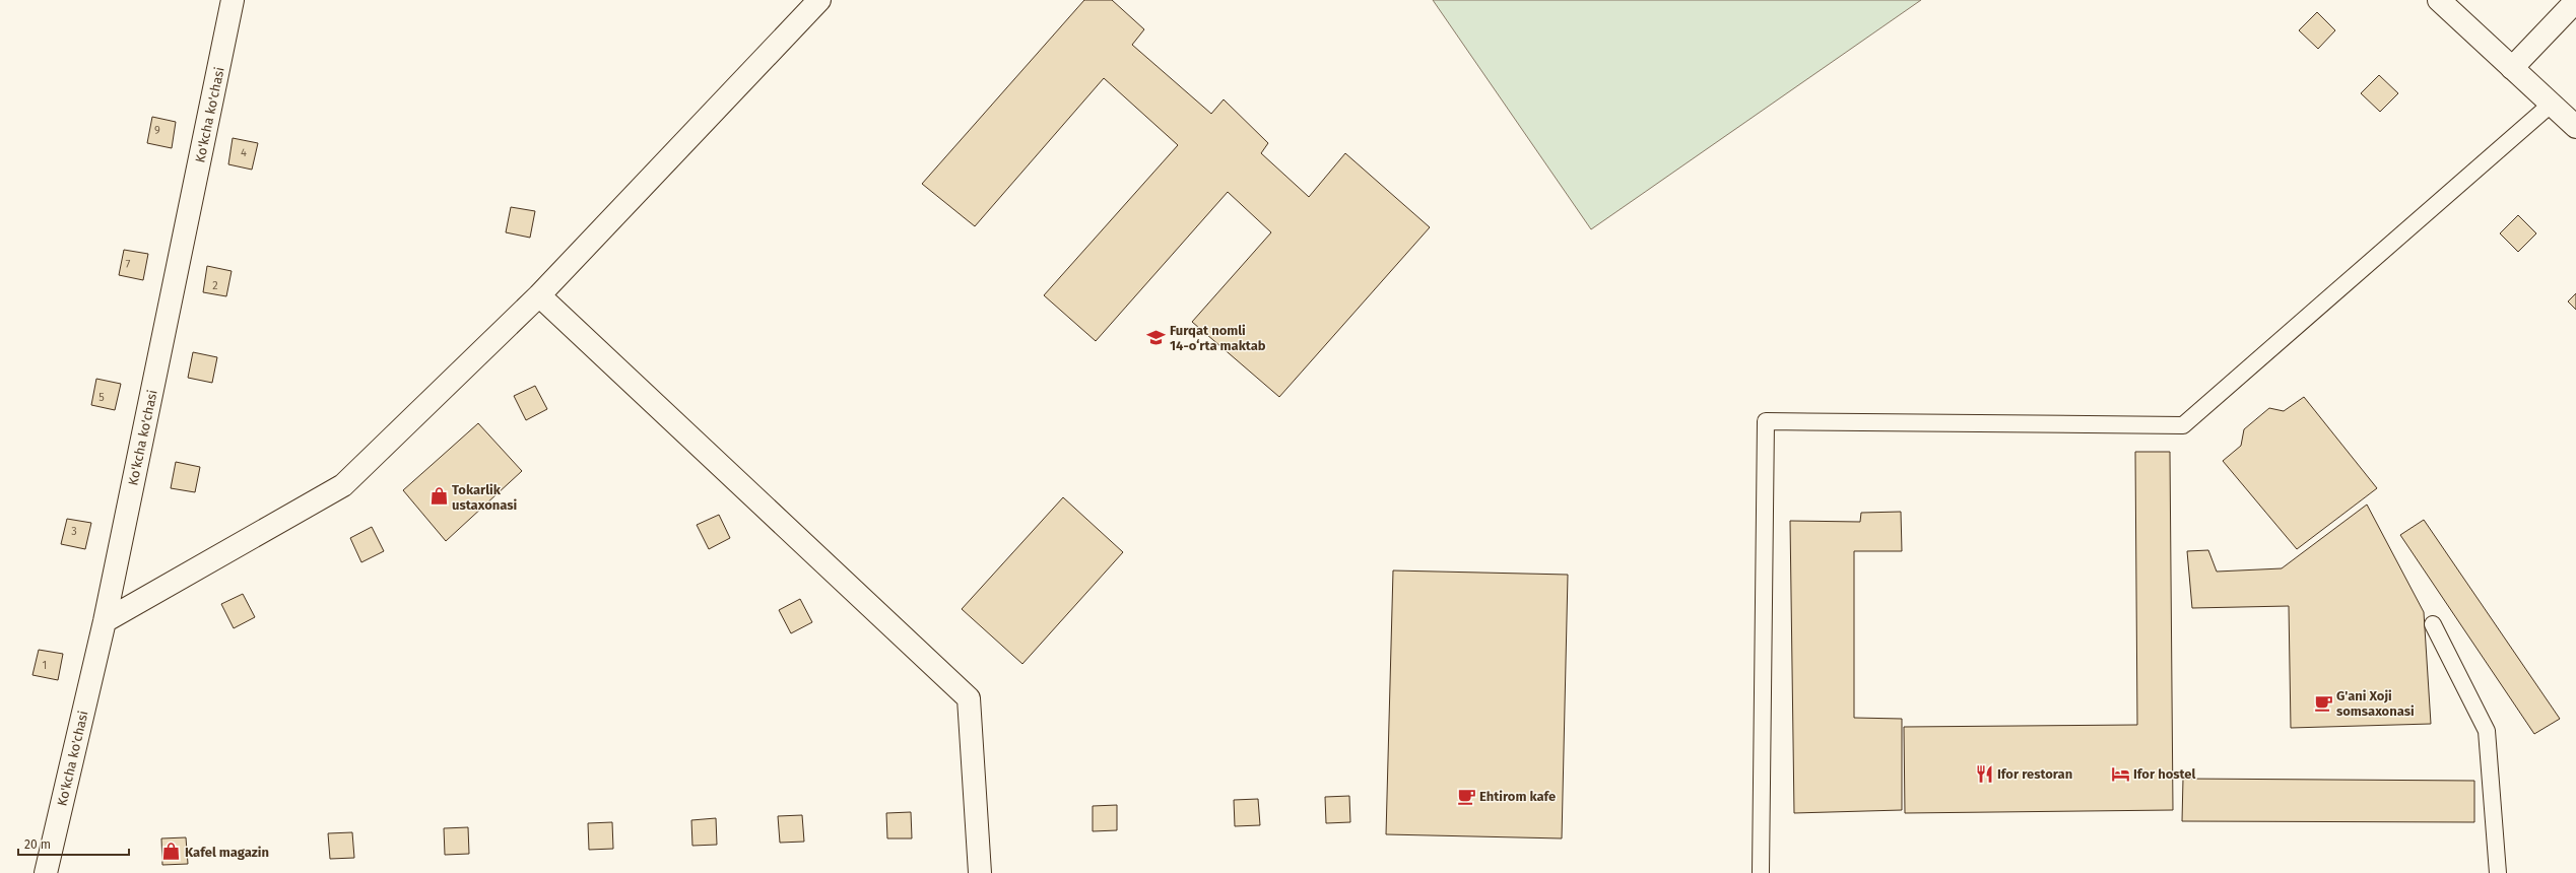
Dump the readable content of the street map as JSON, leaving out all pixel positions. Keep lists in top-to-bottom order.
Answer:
{
  "streets": {
    "street": ["Ko'kcha ko'chasi"]
  },
  "places": {
    "school or university": ["Furqat nomli 14-oʻrta maktab"],
    "shop": ["Tokarlik ustaxonasi", "Kafel magazin"],
    "cafe": ["G'ani Xoji somsaxonasi", "Ehtirom kafe"],
    "restaurant": ["Ifor restoran"],
    "hotel": ["Ifor hostel"]
  },
  "house_numbers": [
    "9",
    "4",
    "7",
    "2",
    "5",
    "3",
    "1"
  ],
  "scale_bar": "20 m"
}
